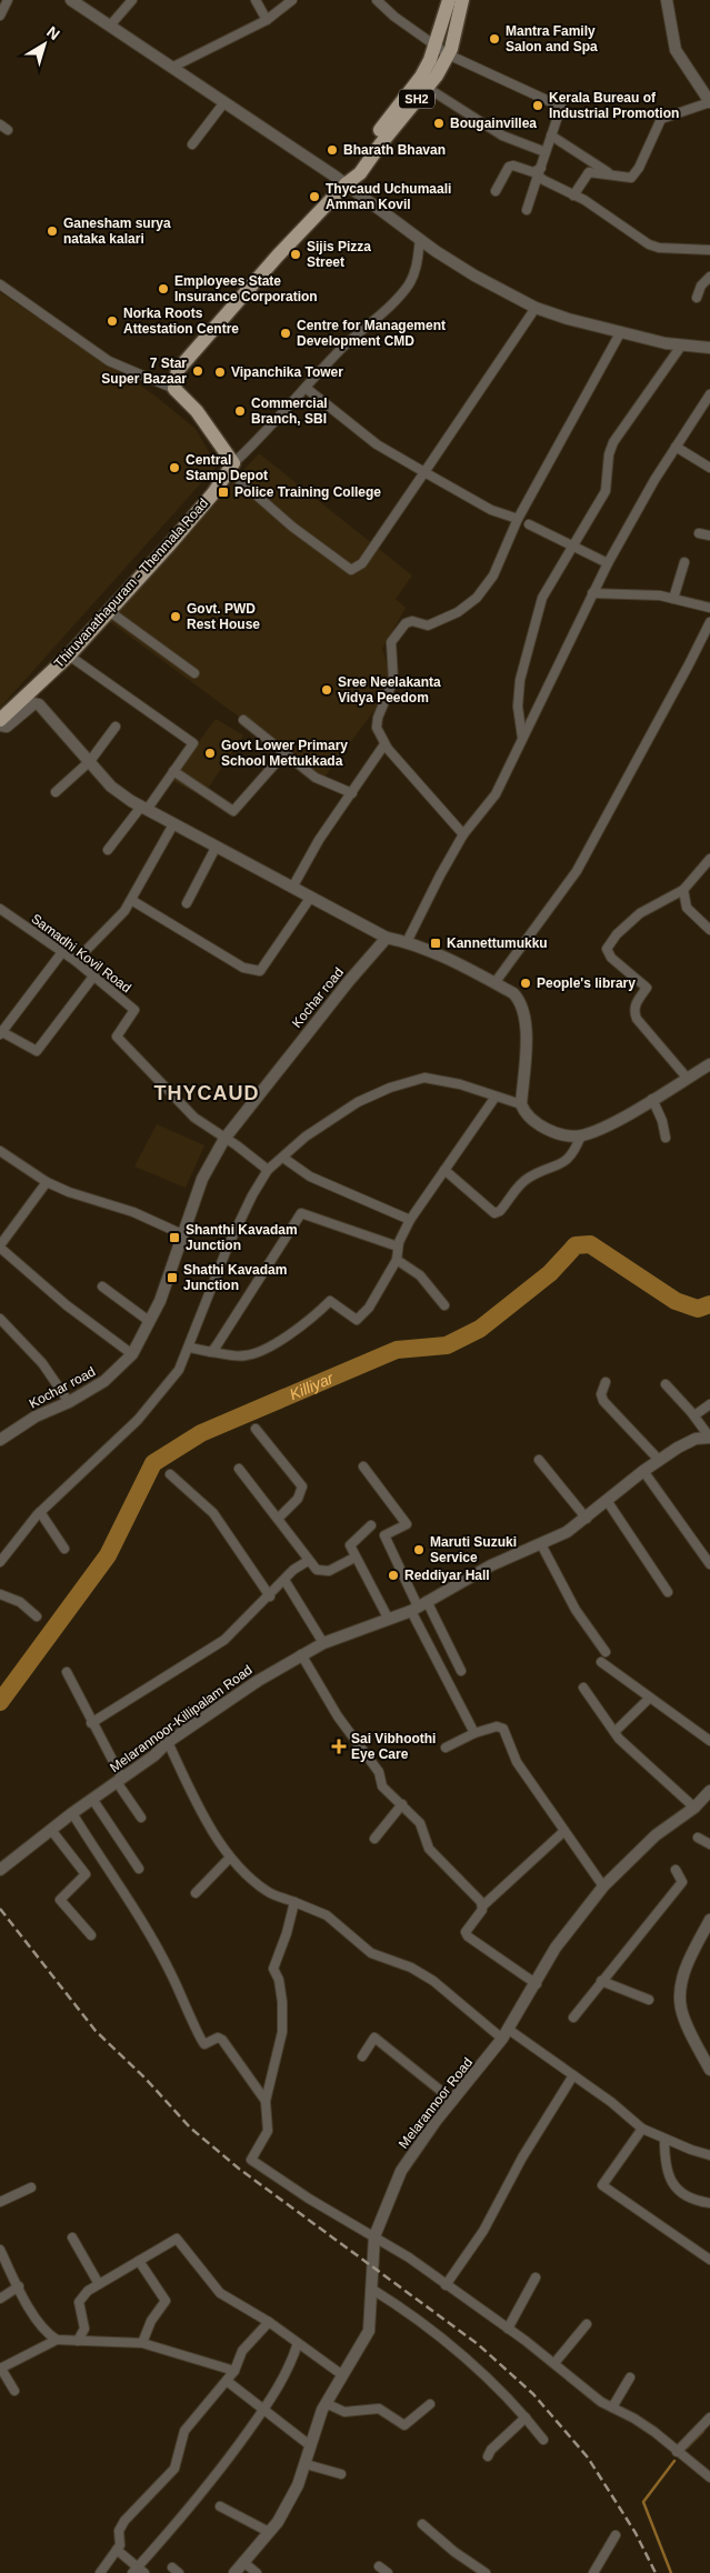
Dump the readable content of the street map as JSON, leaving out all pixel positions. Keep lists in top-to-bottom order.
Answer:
{
  "streets": {
    "main road": ["SH2", "Thiruvanathapuram - Thenmala Road"],
    "street": [
      "Samadhi Kovil Road",
      "Kochar road",
      "Melarannoor-Killipalam Road",
      "Melarannoor Road"
    ]
  },
  "crossings": [
    ["Samadhi Kovil Road", "Kochar road"]
  ],
  "districts": ["THYCAUD"],
  "water": ["Killiyar"],
  "places": {
    "other": [
      "Mantra Family Salon and Spa",
      "Kerala Bureau of Industrial Promotion",
      "Bougainvillea",
      "Bharath Bhavan",
      "Thycaud Uchumaali Amman Kovil",
      "Ganesham surya nataka kalari",
      "Sijis Pizza Street",
      "Employees State Insurance Corporation",
      "Norka Roots Attestation Centre",
      "Centre for Management Development CMD",
      "7 Star Super Bazaar",
      "Vipanchika Tower",
      "Commercial Branch, SBI",
      "Central Stamp Depot",
      "Govt. PWD Rest House",
      "Sree Neelakanta Vidya Peedom",
      "Govt Lower Primary School Mettukkada",
      "People's library",
      "Maruti Suzuki Service",
      "Reddiyar Hall"
    ],
    "transit": [
      "Police Training College",
      "Kannettumukku",
      "Shanthi Kavadam Junction",
      "Shathi Kavadam Junction"
    ],
    "health": ["Sai Vibhoothi Eye Care"]
  },
  "north": "top right"
}
